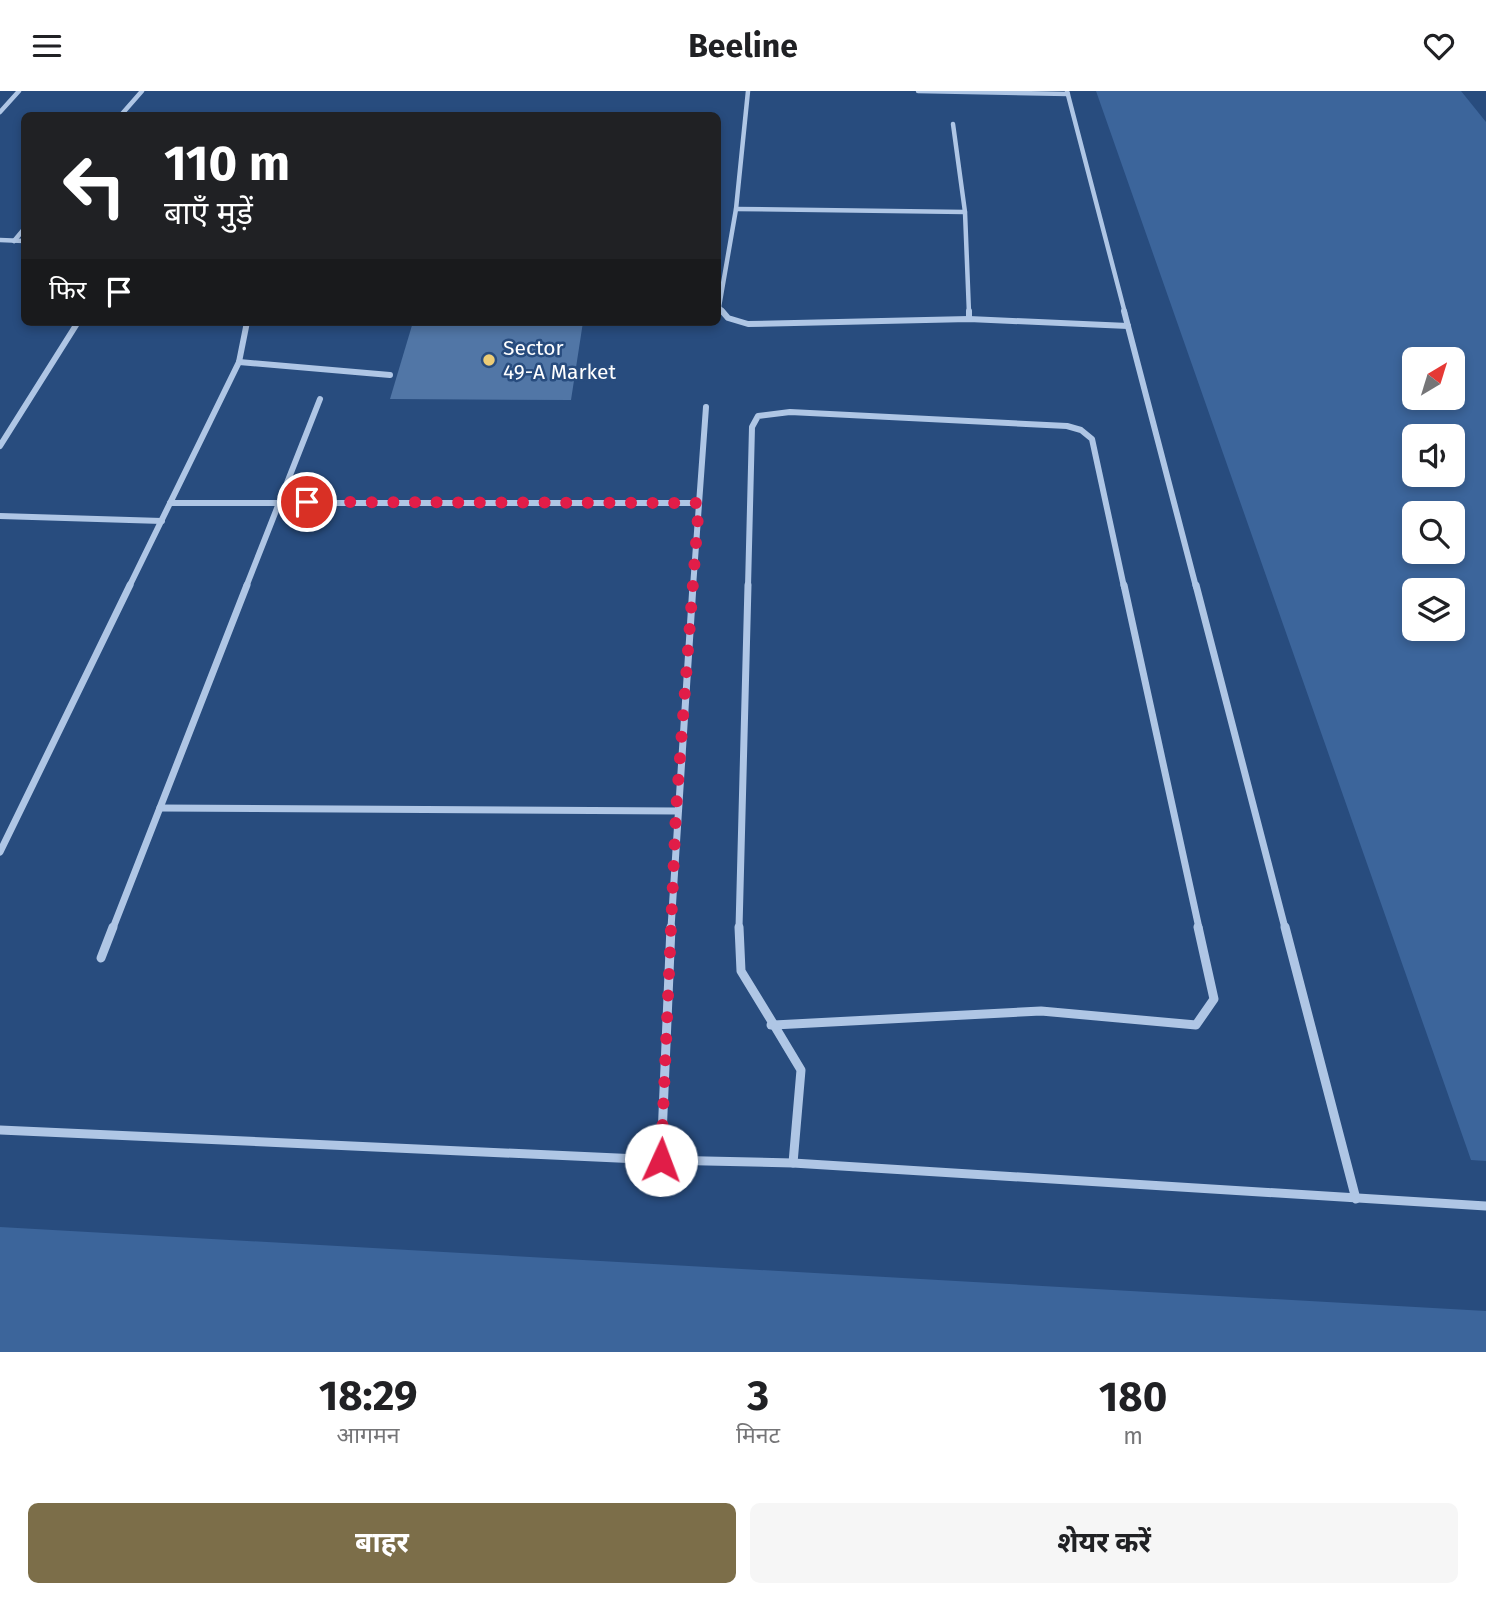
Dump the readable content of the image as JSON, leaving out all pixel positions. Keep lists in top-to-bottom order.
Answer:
{
  "places": ["Sector 49-A Market"],
  "north": "top right",
  "page": {
    "header": "Beeline",
    "turn": ["110 m", "बाएँ मुड़ें"],
    "then": "फिर",
    "eta": [
      "18:29",
      "आगमन",
      "3",
      "मिनट",
      "180",
      "m"
    ],
    "buttons": ["बाहर", "शेयर करें"]
  }
}
